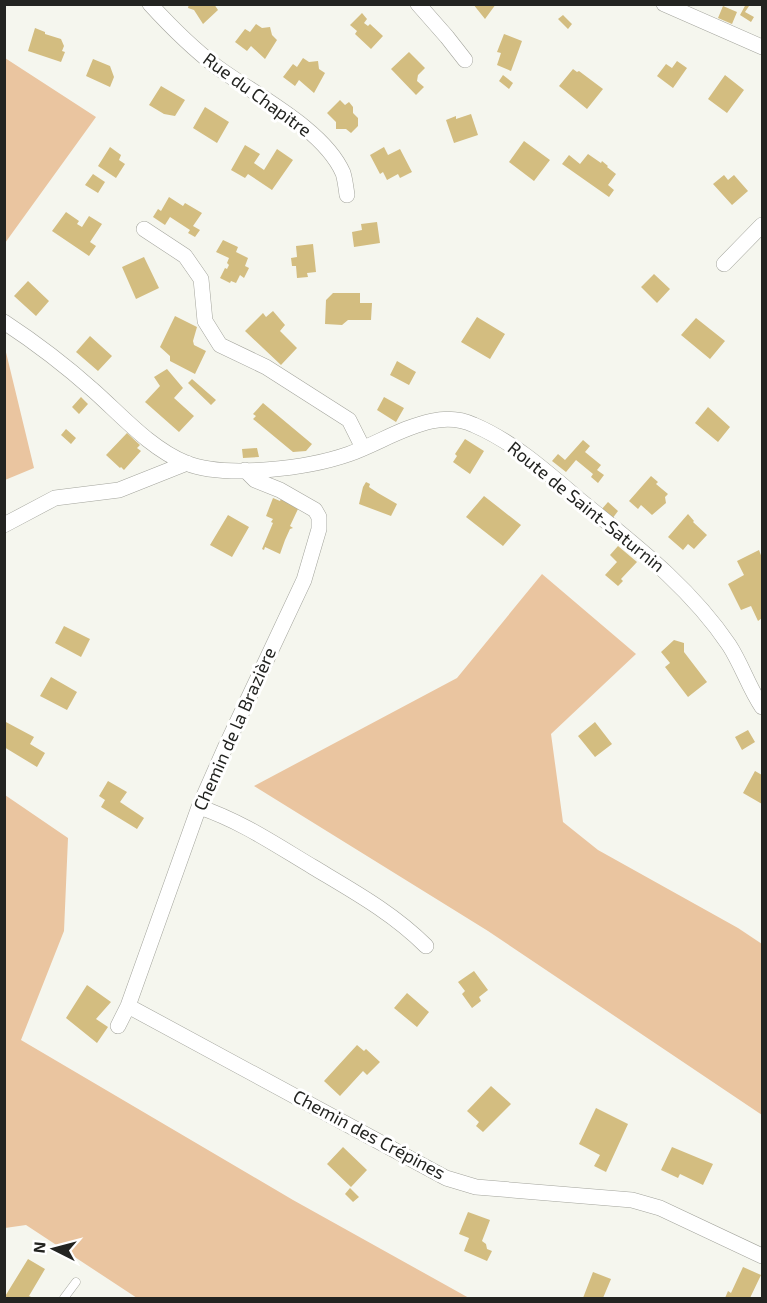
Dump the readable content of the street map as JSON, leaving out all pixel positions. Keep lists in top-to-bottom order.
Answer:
{
  "streets": {
    "street": [
      "Rue du Chapitre",
      "Route de Saint-Saturnin",
      "Chemin de la Brazière",
      "Chemin des Crépines"
    ]
  },
  "crossings": [
    ["Route de Saint-Saturnin", "Chemin de la Brazière"],
    ["Chemin de la Brazière", "Chemin des Crépines"]
  ],
  "north": "left"
}
